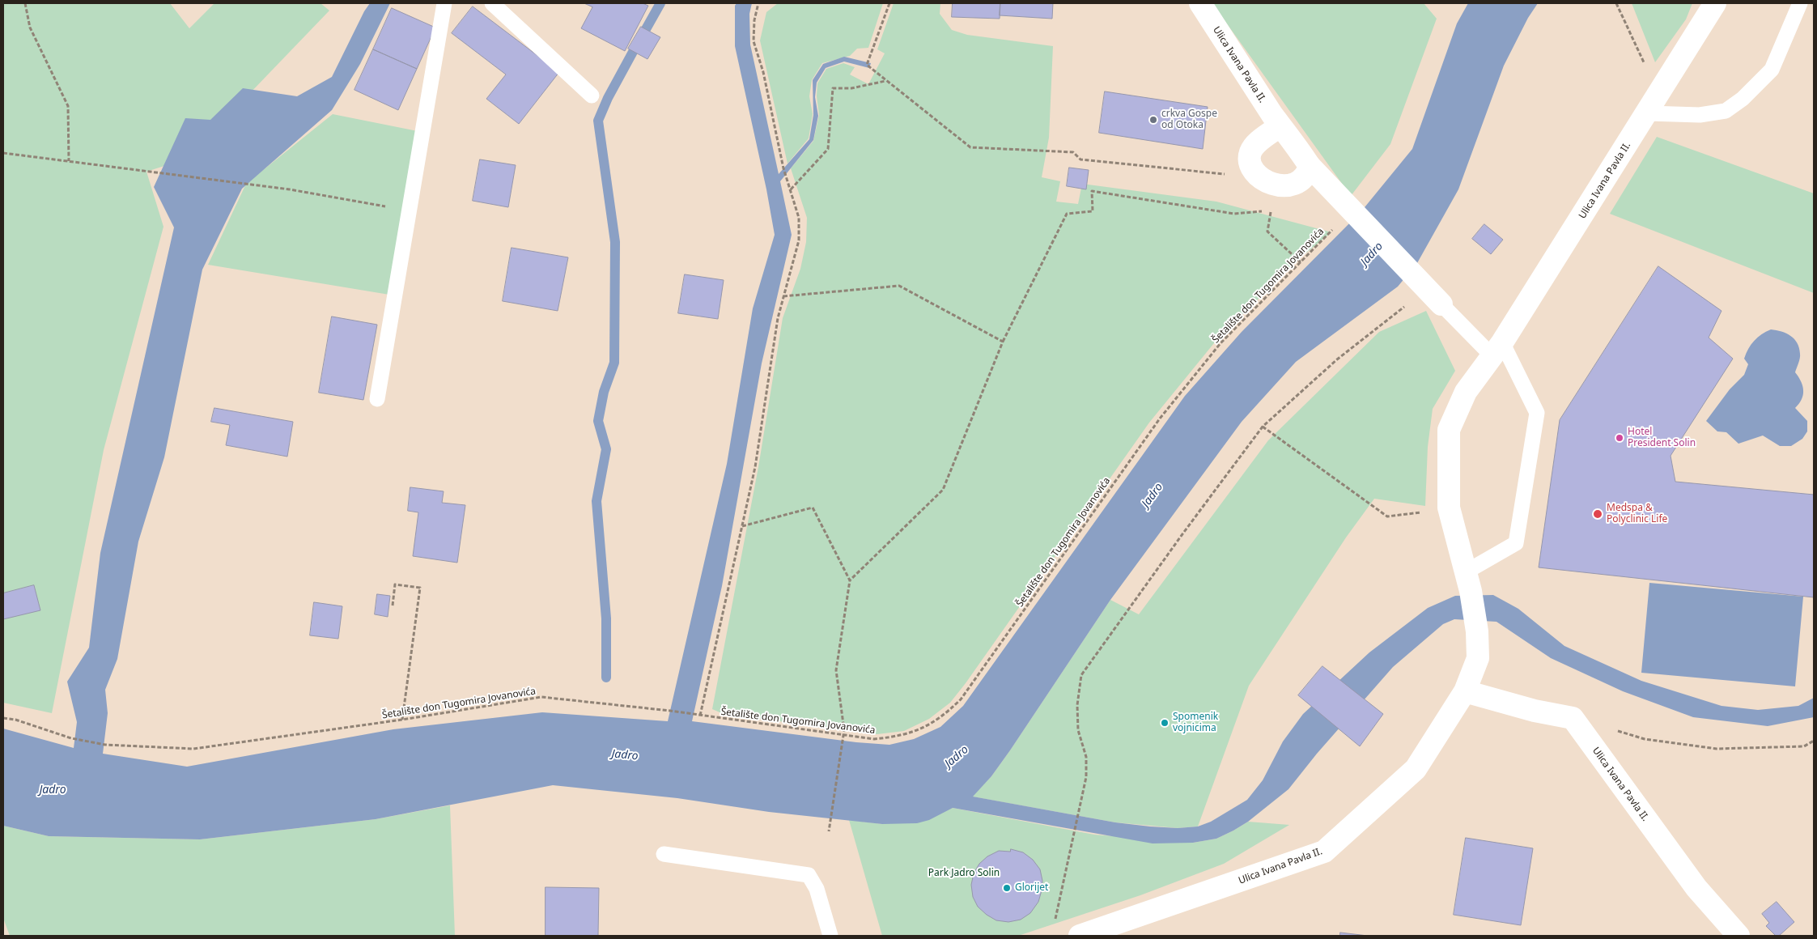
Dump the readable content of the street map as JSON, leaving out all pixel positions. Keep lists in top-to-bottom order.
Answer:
{
  "streets": {
    "street": ["Ulica Ivana Pavla II."],
    "path": ["Šetalište don Tugomira Jovanovića"]
  },
  "crossings": [
    ["Ulica Ivana Pavla II.", "Šetalište don Tugomira Jovanovića"]
  ],
  "water": ["Jadro"],
  "parks": ["Park Jadro Solin"],
  "places": [
    "crkva Gospe od Otoka",
    "Hotel President Solin",
    "Medspa & Polyclinic Life",
    "Spomenik vojnicima",
    "Glorijet"
  ]
}
